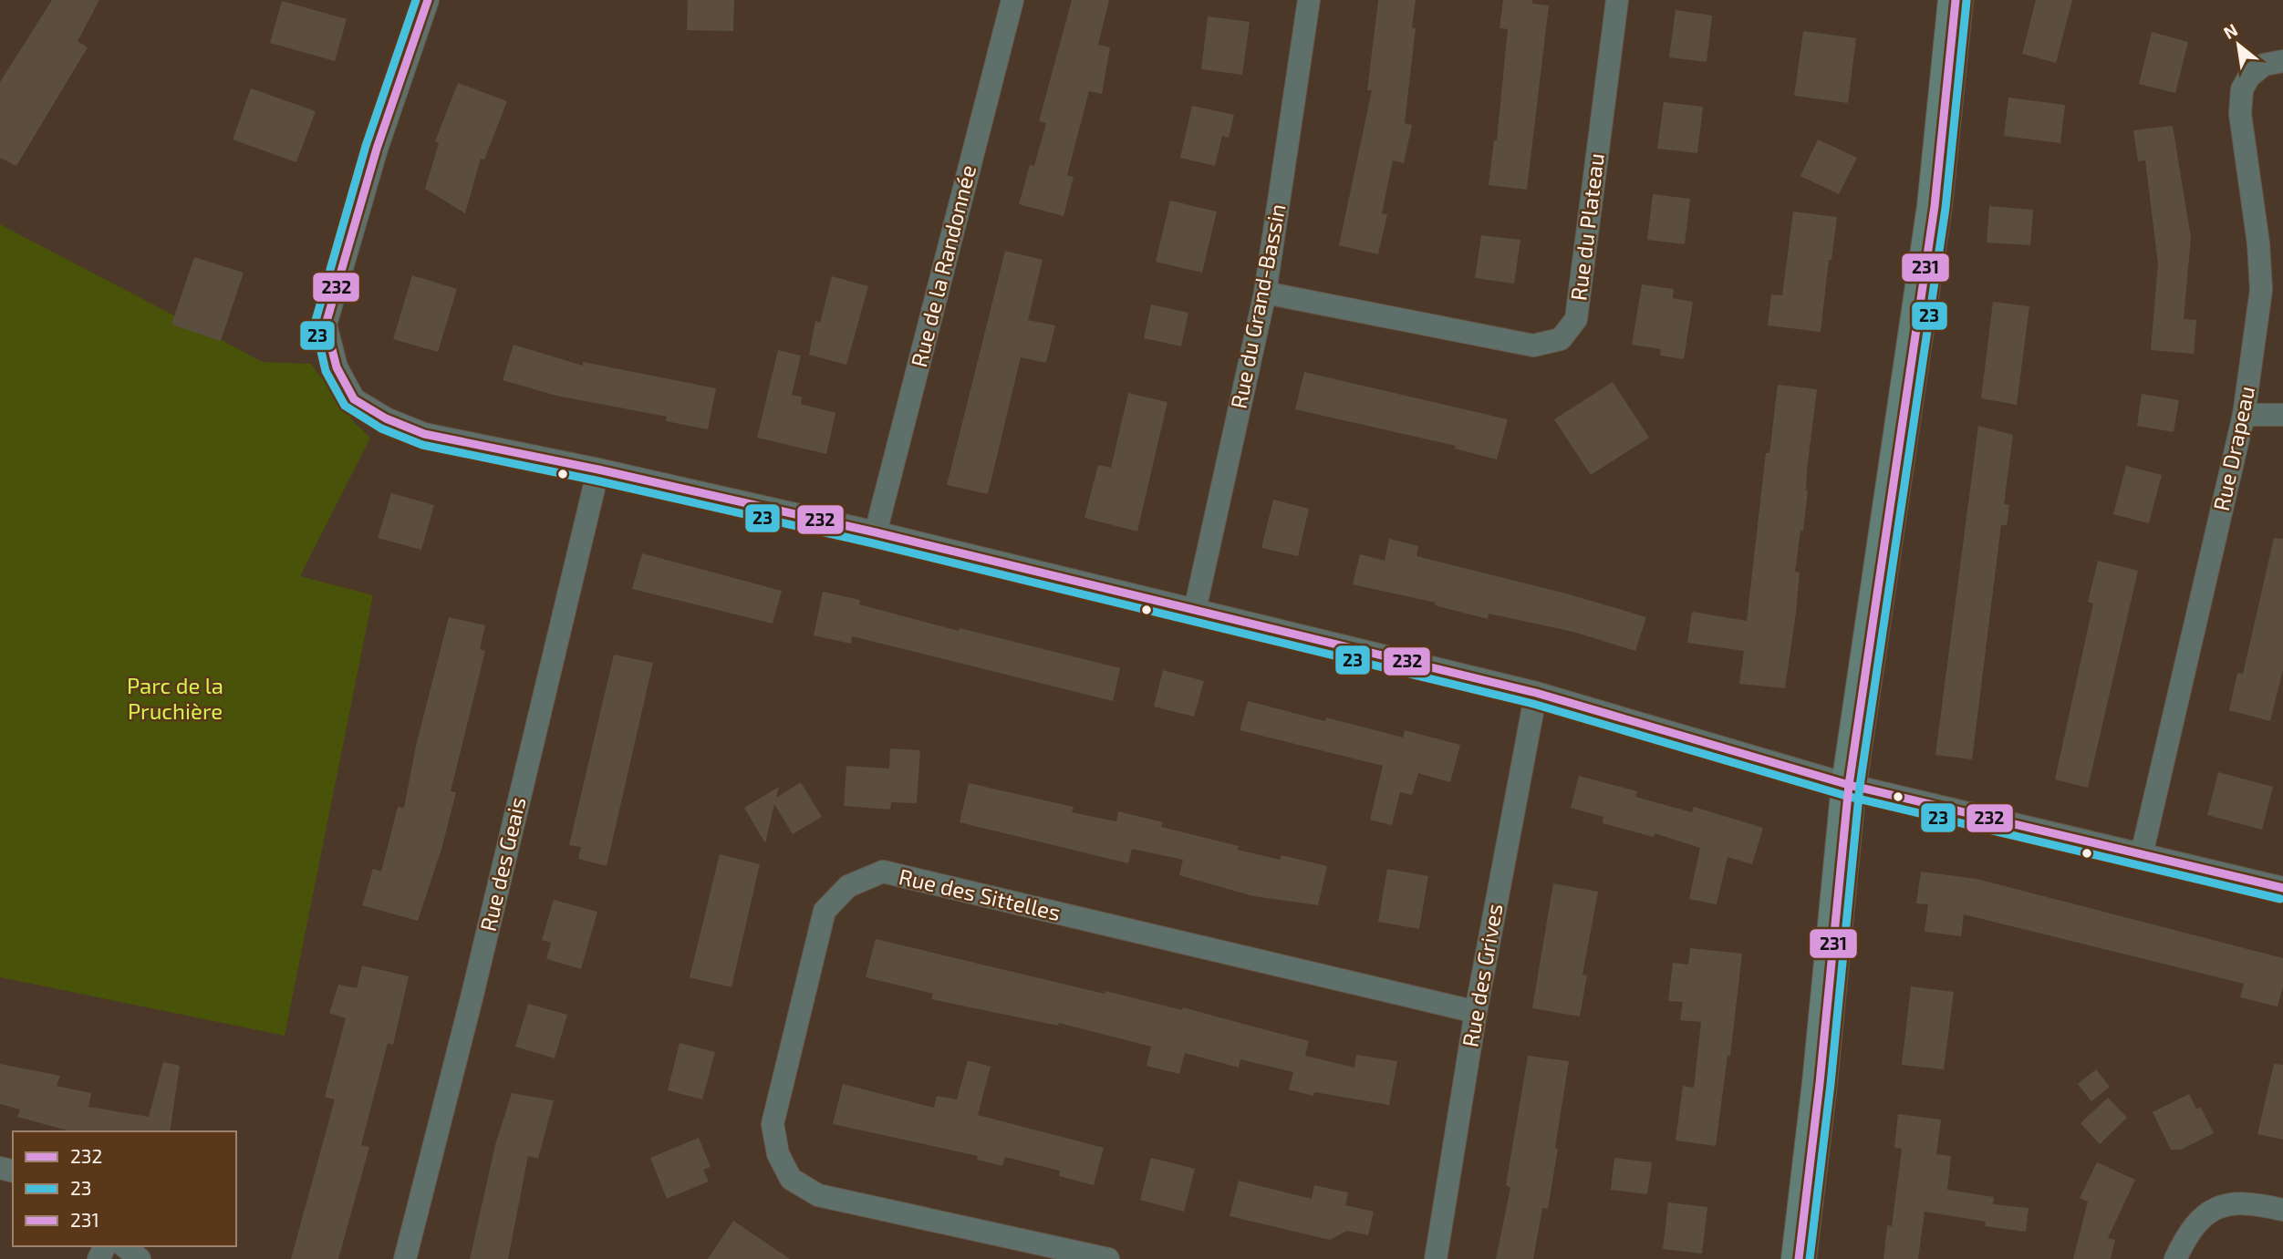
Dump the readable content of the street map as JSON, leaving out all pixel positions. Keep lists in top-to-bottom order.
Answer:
{
  "streets": {
    "street": [
      "Rue du Plateau",
      "Rue de la Randonnée",
      "Rue du Grand-Bassin",
      "Rue Drapeau",
      "Rue des Geais",
      "Rue des Sittelles",
      "Rue des Grives"
    ]
  },
  "crossings": [
    ["Rue du Plateau", "Rue du Grand-Bassin"],
    ["Rue des Sittelles", "Rue des Grives"]
  ],
  "parks": ["Parc de la Pruchière"],
  "lines": ["transit line 232", "transit line 23", "transit line 231"],
  "legend": ["232", "23", "231"],
  "north": "top left"
}
